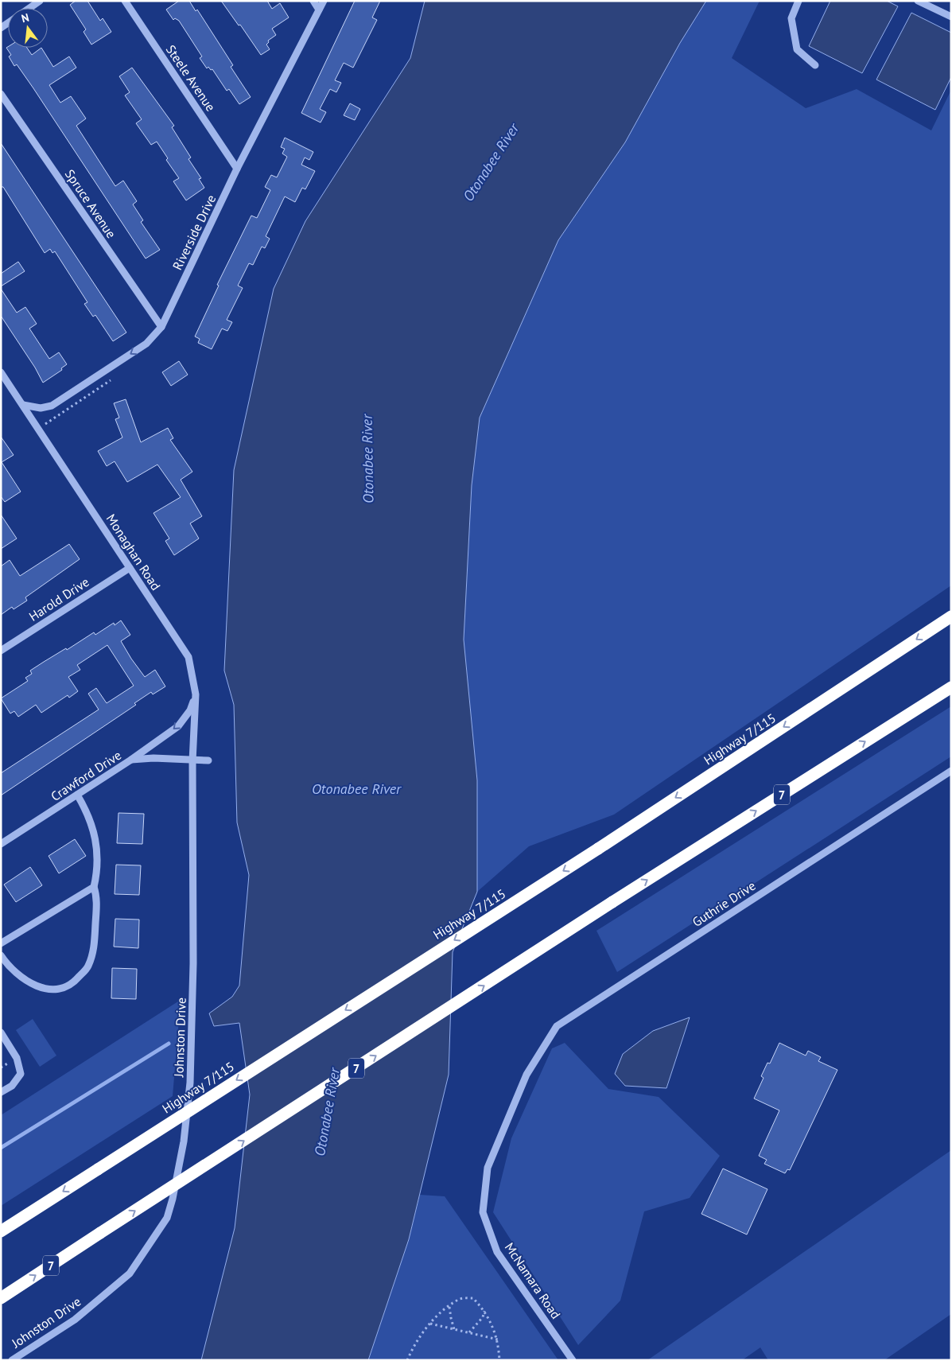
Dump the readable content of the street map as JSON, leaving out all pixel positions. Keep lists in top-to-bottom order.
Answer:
{
  "streets": {
    "highway": ["Highway 7/115", "7"],
    "street": [
      "Steele Avenue",
      "Spruce Avenue",
      "Riverside Drive",
      "Monaghan Road",
      "Harold Drive",
      "Crawford Drive",
      "Guthrie Drive",
      "Johnston Drive",
      "McNamara Road"
    ]
  },
  "crossings": [
    ["Steele Avenue", "Riverside Drive"],
    ["Spruce Avenue", "Riverside Drive"],
    ["Riverside Drive", "Monaghan Road"],
    ["Monaghan Road", "Harold Drive"],
    ["Monaghan Road", "Crawford Drive"],
    ["Monaghan Road", "Johnston Drive"],
    ["Crawford Drive", "Johnston Drive"],
    ["Guthrie Drive", "McNamara Road"]
  ],
  "water": ["Otonabee River"],
  "north": "top"
}
